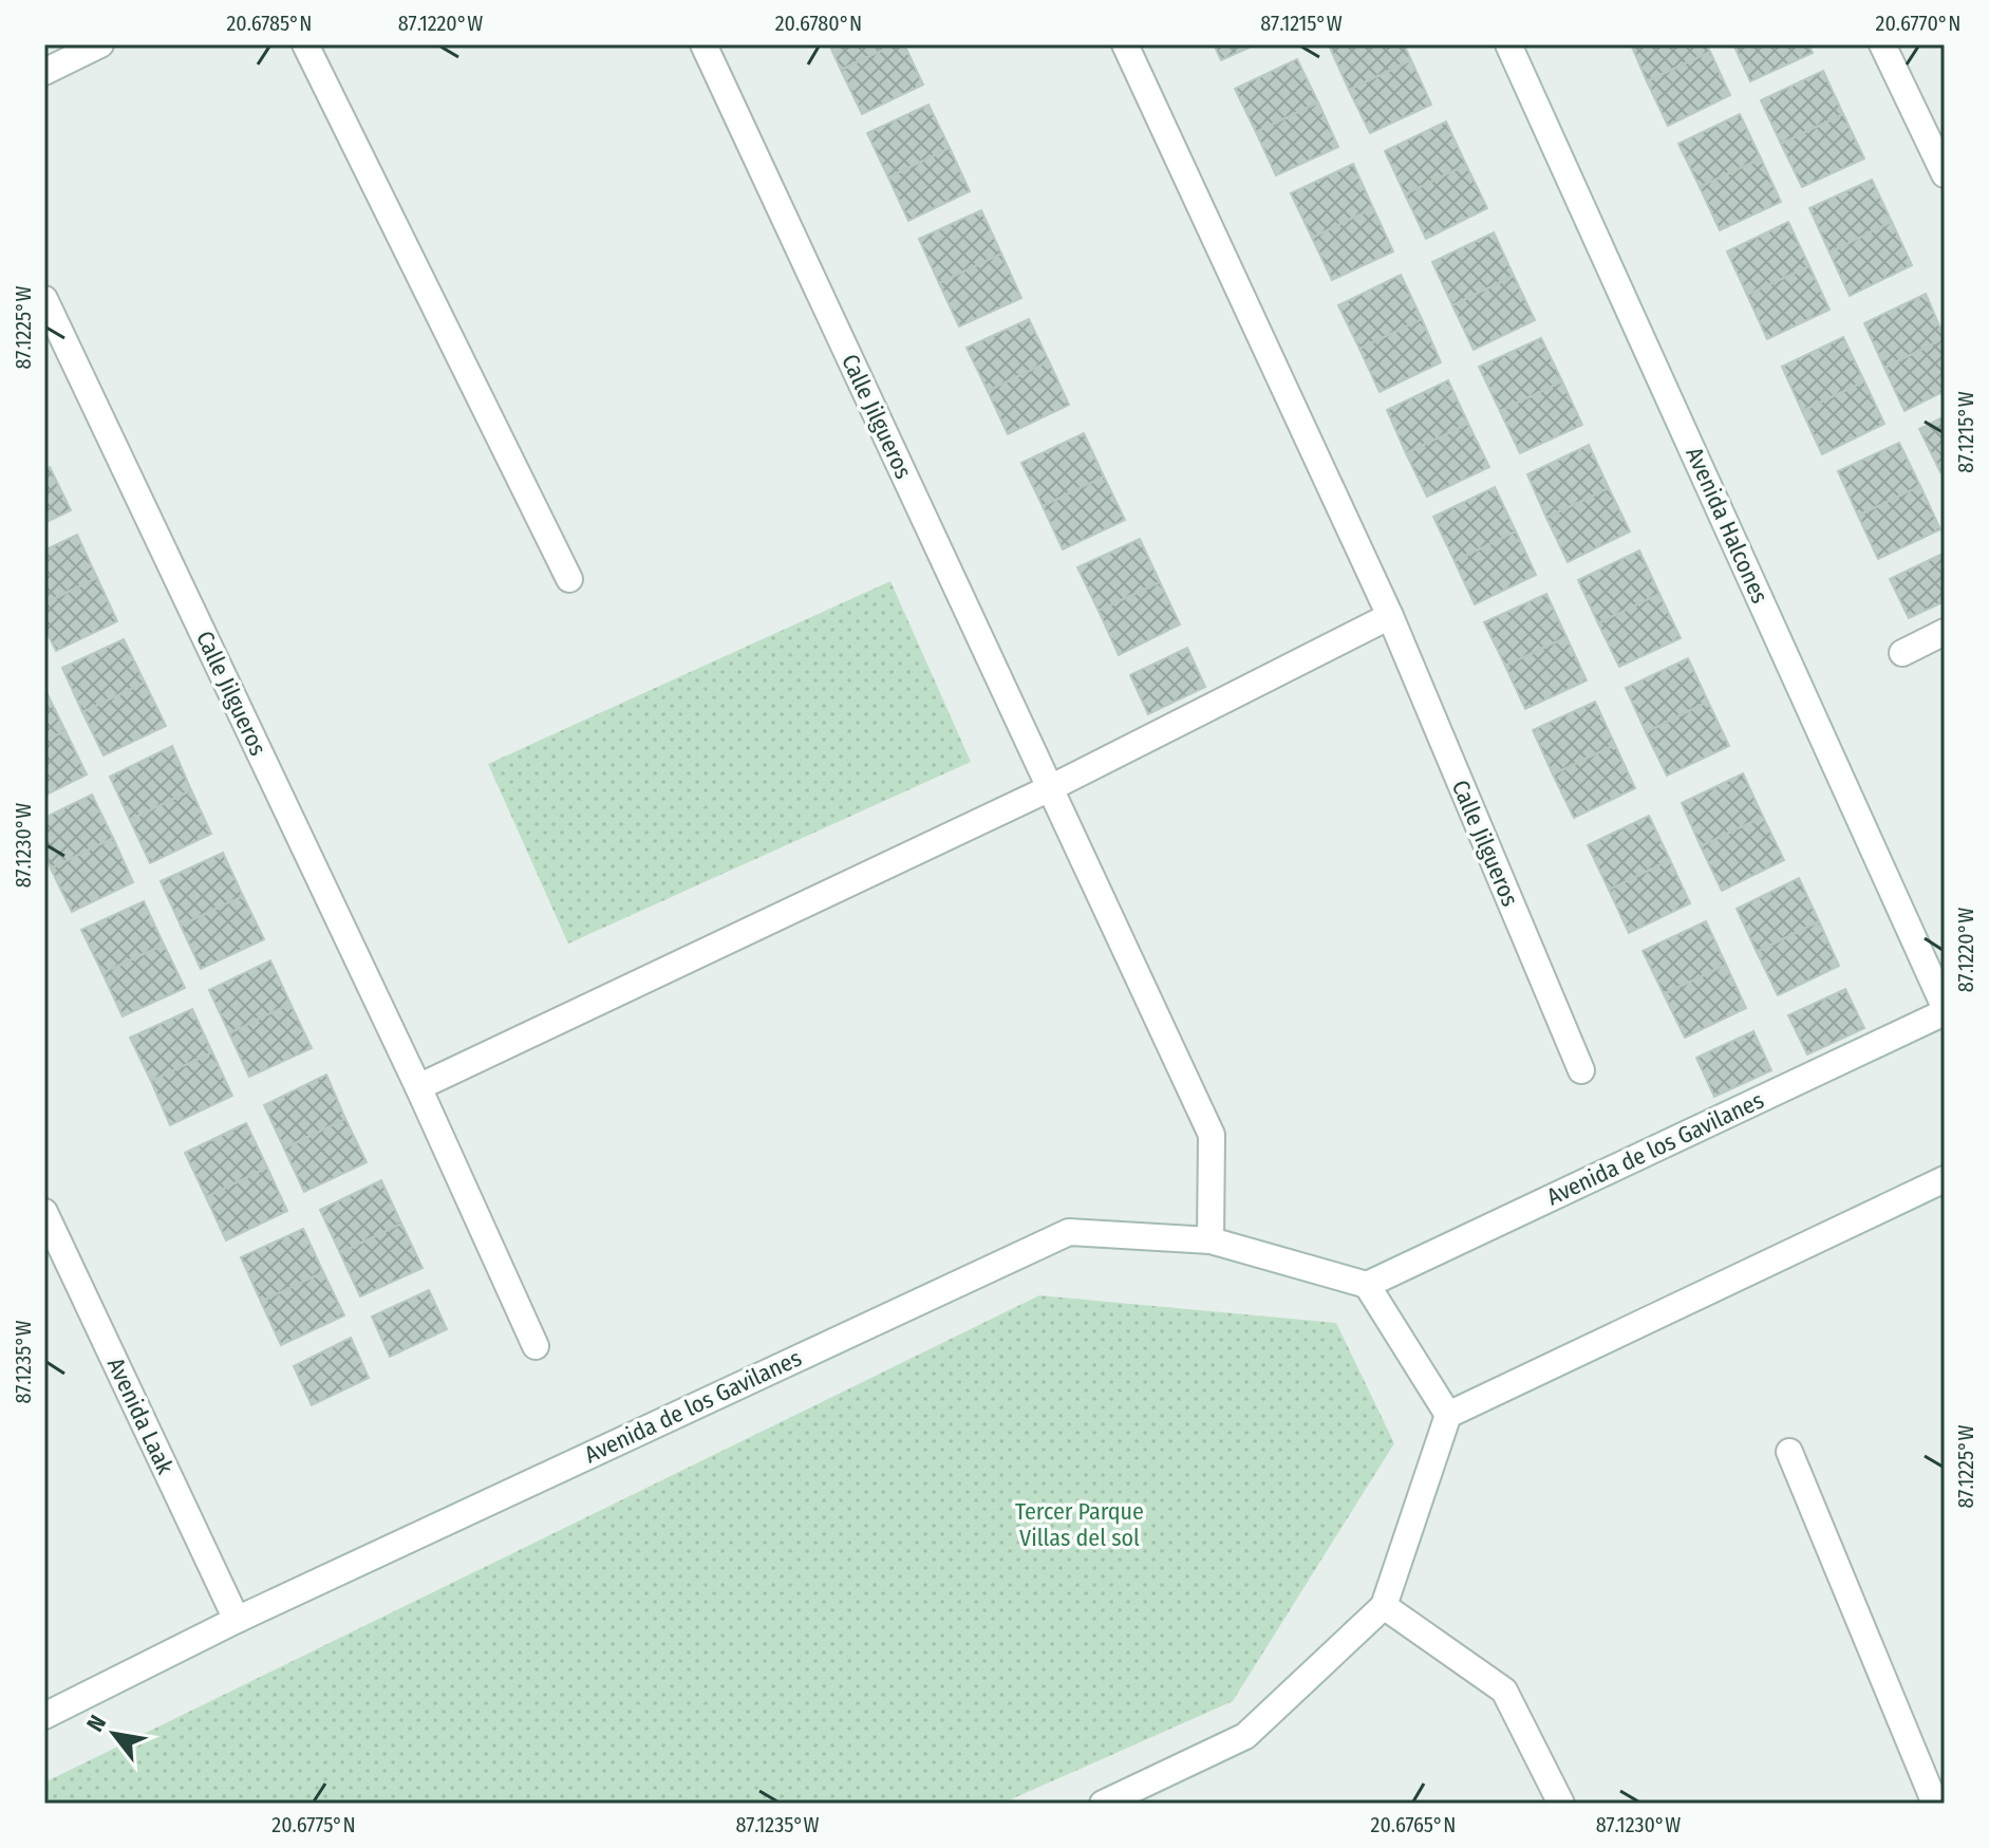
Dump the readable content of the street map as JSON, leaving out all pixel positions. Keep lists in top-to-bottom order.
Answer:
{
  "streets": {
    "street": [
      "Calle Jilgueros",
      "Avenida Halcones",
      "Avenida de los Gavilanes",
      "Avenida Laak"
    ]
  },
  "crossings": [
    ["Calle Jilgueros", "Avenida de los Gavilanes"],
    ["Avenida Halcones", "Avenida de los Gavilanes"],
    ["Avenida de los Gavilanes", "Avenida Laak"]
  ],
  "parks": ["Tercer Parque Villas del sol"],
  "north": "top left",
  "coordinates": [
    "20.6785°N",
    "87.1220°W",
    "20.6780°N",
    "87.1215°W",
    "20.6770°N",
    "87.1225°W",
    "87.1230°W",
    "87.1235°W",
    "20.6775°N",
    "20.6765°N"
  ]
}
